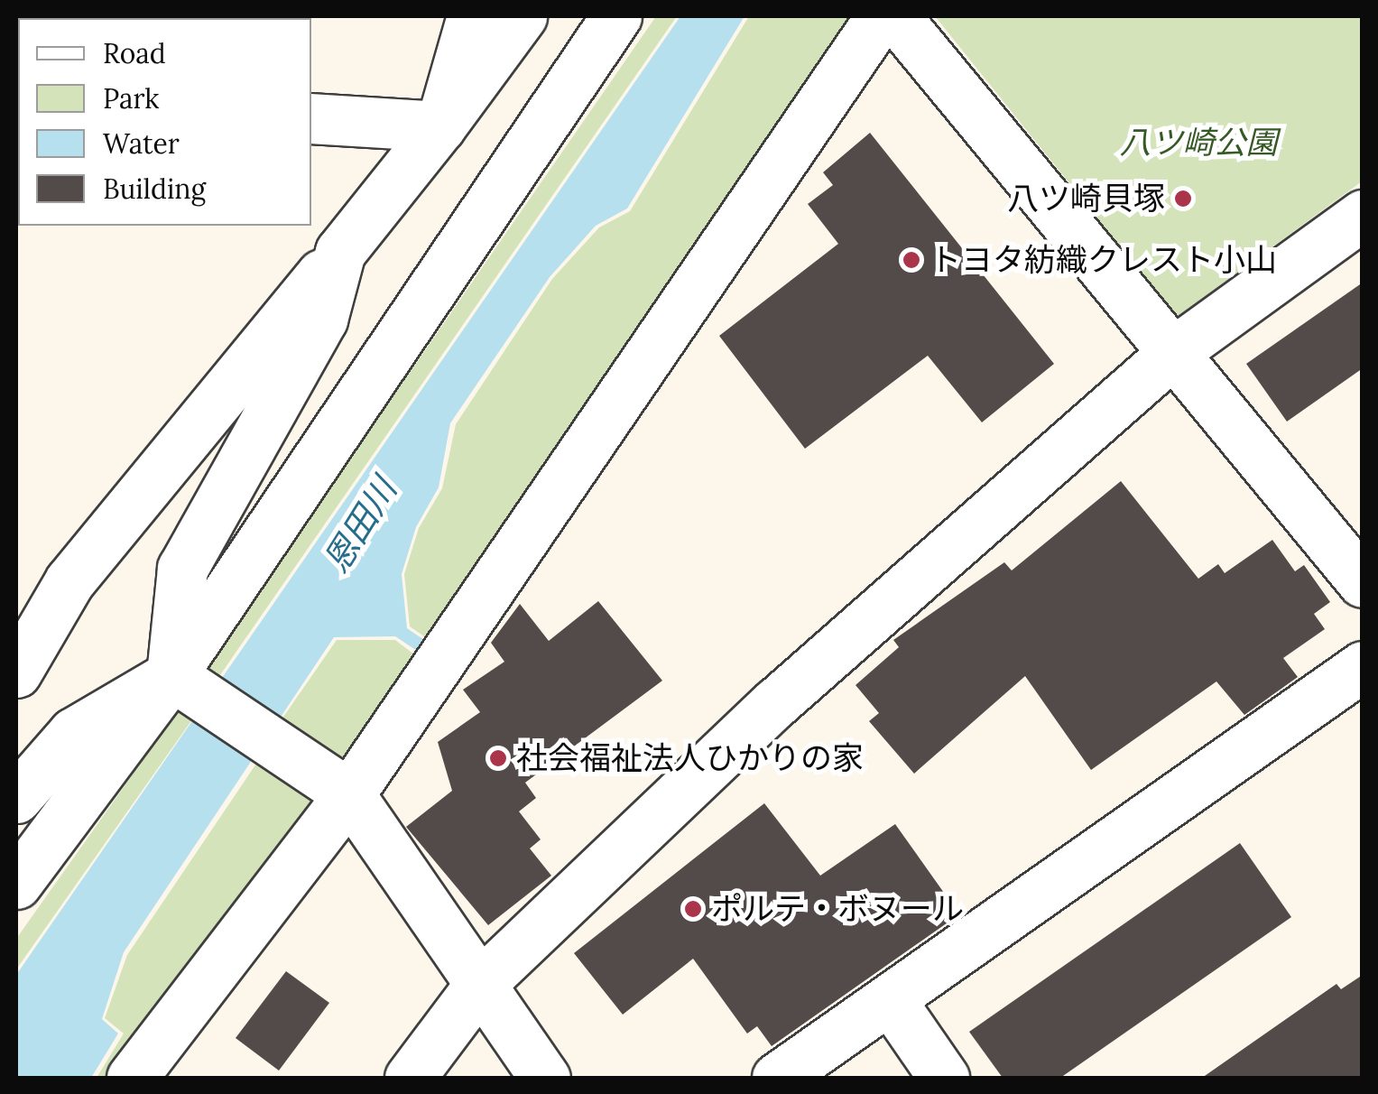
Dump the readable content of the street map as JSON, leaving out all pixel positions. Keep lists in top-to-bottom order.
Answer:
{
  "water": ["恩田川"],
  "parks": ["八ツ崎公園"],
  "places": [
    "八ツ崎貝塚",
    "トヨタ紡織クレスト小山",
    "社会福祉法人ひかりの家",
    "ポルテ・ボヌール"
  ],
  "legend": [
    "Road",
    "Park",
    "Water",
    "Building"
  ]
}
